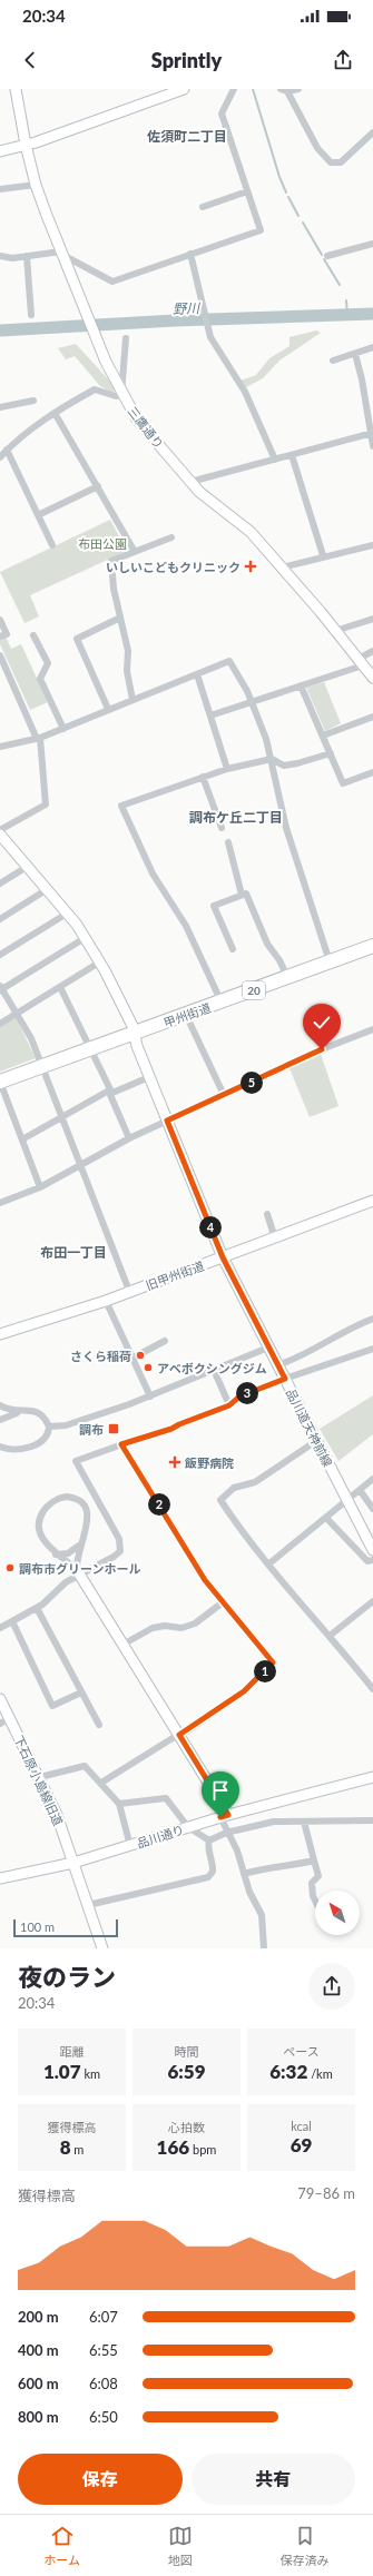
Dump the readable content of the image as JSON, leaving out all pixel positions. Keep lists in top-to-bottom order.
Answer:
{
  "streets": {
    "highway": ["20", "甲州街道"],
    "street": [
      "三鷹通り",
      "旧甲州街道",
      "品川道天神前線",
      "下石原小島線旧道",
      "品川通り"
    ]
  },
  "crossings": [
    ["甲州街道", "品川道天神前線"],
    ["旧甲州街道", "品川道天神前線"],
    ["下石原小島線旧道", "品川通り"]
  ],
  "districts": ["佐須町二丁目", "調布ケ丘二丁目", "布田一丁目"],
  "water": ["野川"],
  "parks": ["布田公園"],
  "places": {
    "health": ["いしいこどもクリニック", "飯野病院"],
    "other": ["さくら稲荷", "アベボクシングジム", "調布市グリーンホール"],
    "transit": ["調布"]
  },
  "scale_bar": "100 m",
  "north": "top left",
  "page": {
    "status": "20:34",
    "header": "Sprintly",
    "pins": [
      "5",
      "4",
      "3",
      "2",
      "1"
    ],
    "scale": "100 m",
    "heading": ["夜のラン", "20:34"],
    "stats": [
      ["距離", "1.07 km"],
      ["時間", "6:59"],
      ["ペース", "6:32 /km"],
      ["獲得標高", "8 m"],
      ["心拍数", "166 bpm"],
      ["kcal", "69"]
    ],
    "chart": ["獲得標高", "79–86 m"],
    "list": [
      {
        "name": "200 m",
        "note": "6:07"
      },
      {
        "name": "400 m",
        "note": "6:55"
      },
      {
        "name": "600 m",
        "note": "6:08"
      },
      {
        "name": "800 m",
        "note": "6:50"
      }
    ],
    "buttons": ["保存", "共有"],
    "tabs": ["ホーム", "地図", "保存済み"]
  }
}
